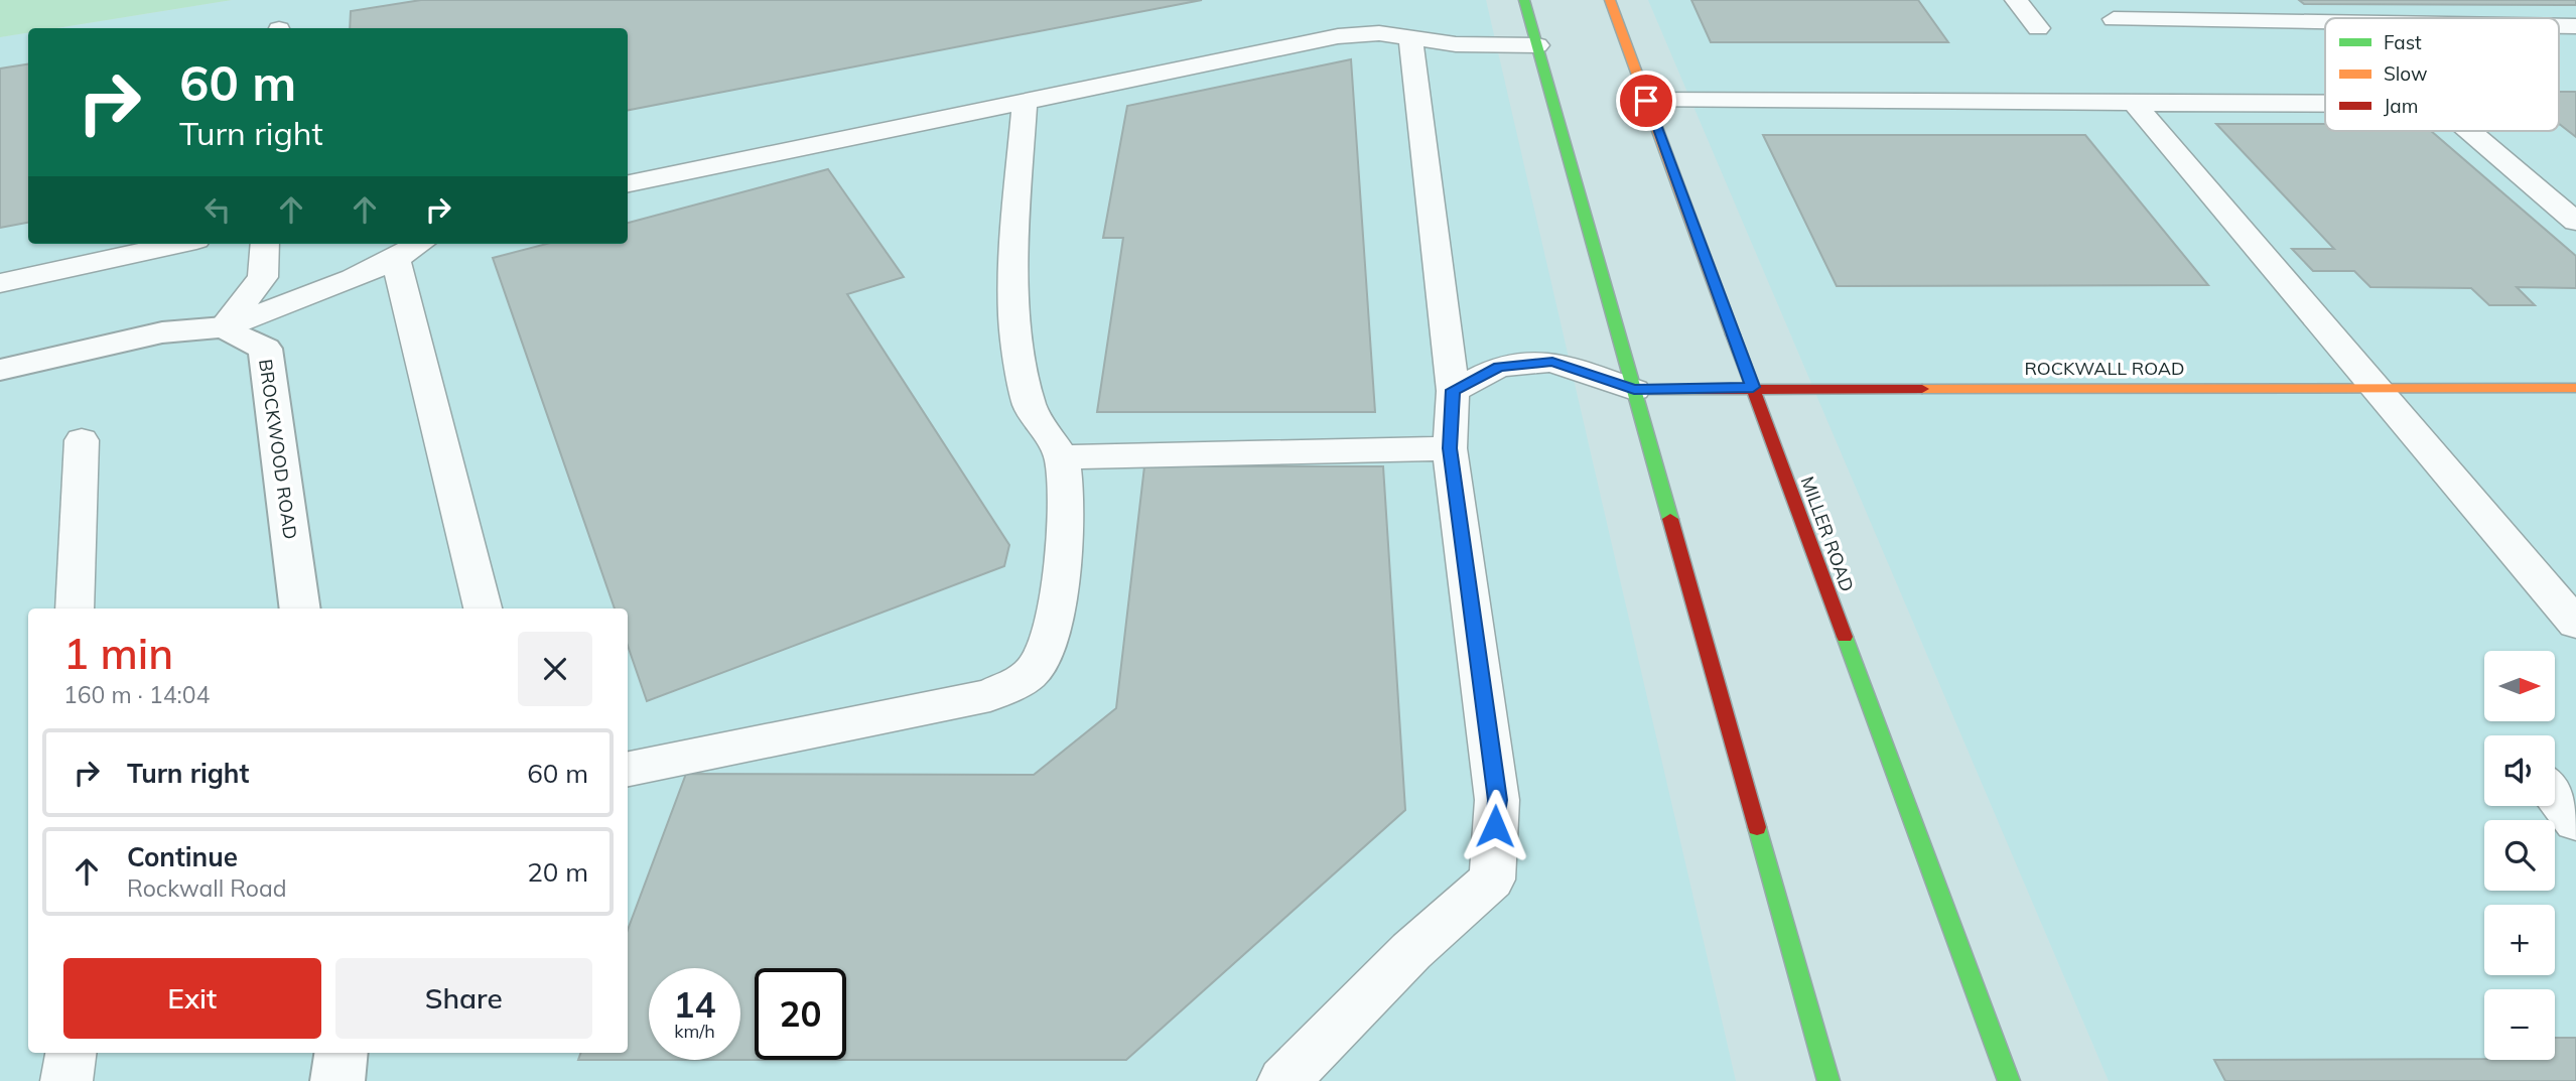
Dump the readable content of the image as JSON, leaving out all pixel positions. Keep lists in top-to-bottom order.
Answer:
{
  "streets": {
    "main road": ["ROCKWALL ROAD", "MILLER ROAD"],
    "street": ["BROCKWOOD ROAD"]
  },
  "crossings": [
    ["ROCKWALL ROAD", "MILLER ROAD"]
  ],
  "legend": ["Fast", "Slow", "Jam"],
  "north": "right",
  "page": {
    "turn": ["60 m", "Turn right"],
    "heading": ["1 min", "160 m · 14:04"],
    "map_buttons": ["+", "−"],
    "list": [
      {
        "name": "Turn right",
        "value": "60 m"
      },
      {
        "name": "Continue",
        "note": "Rockwall Road",
        "value": "20 m"
      }
    ],
    "buttons": ["Exit", "Share"],
    "speed": "14 km/h",
    "limit": "20"
  }
}
